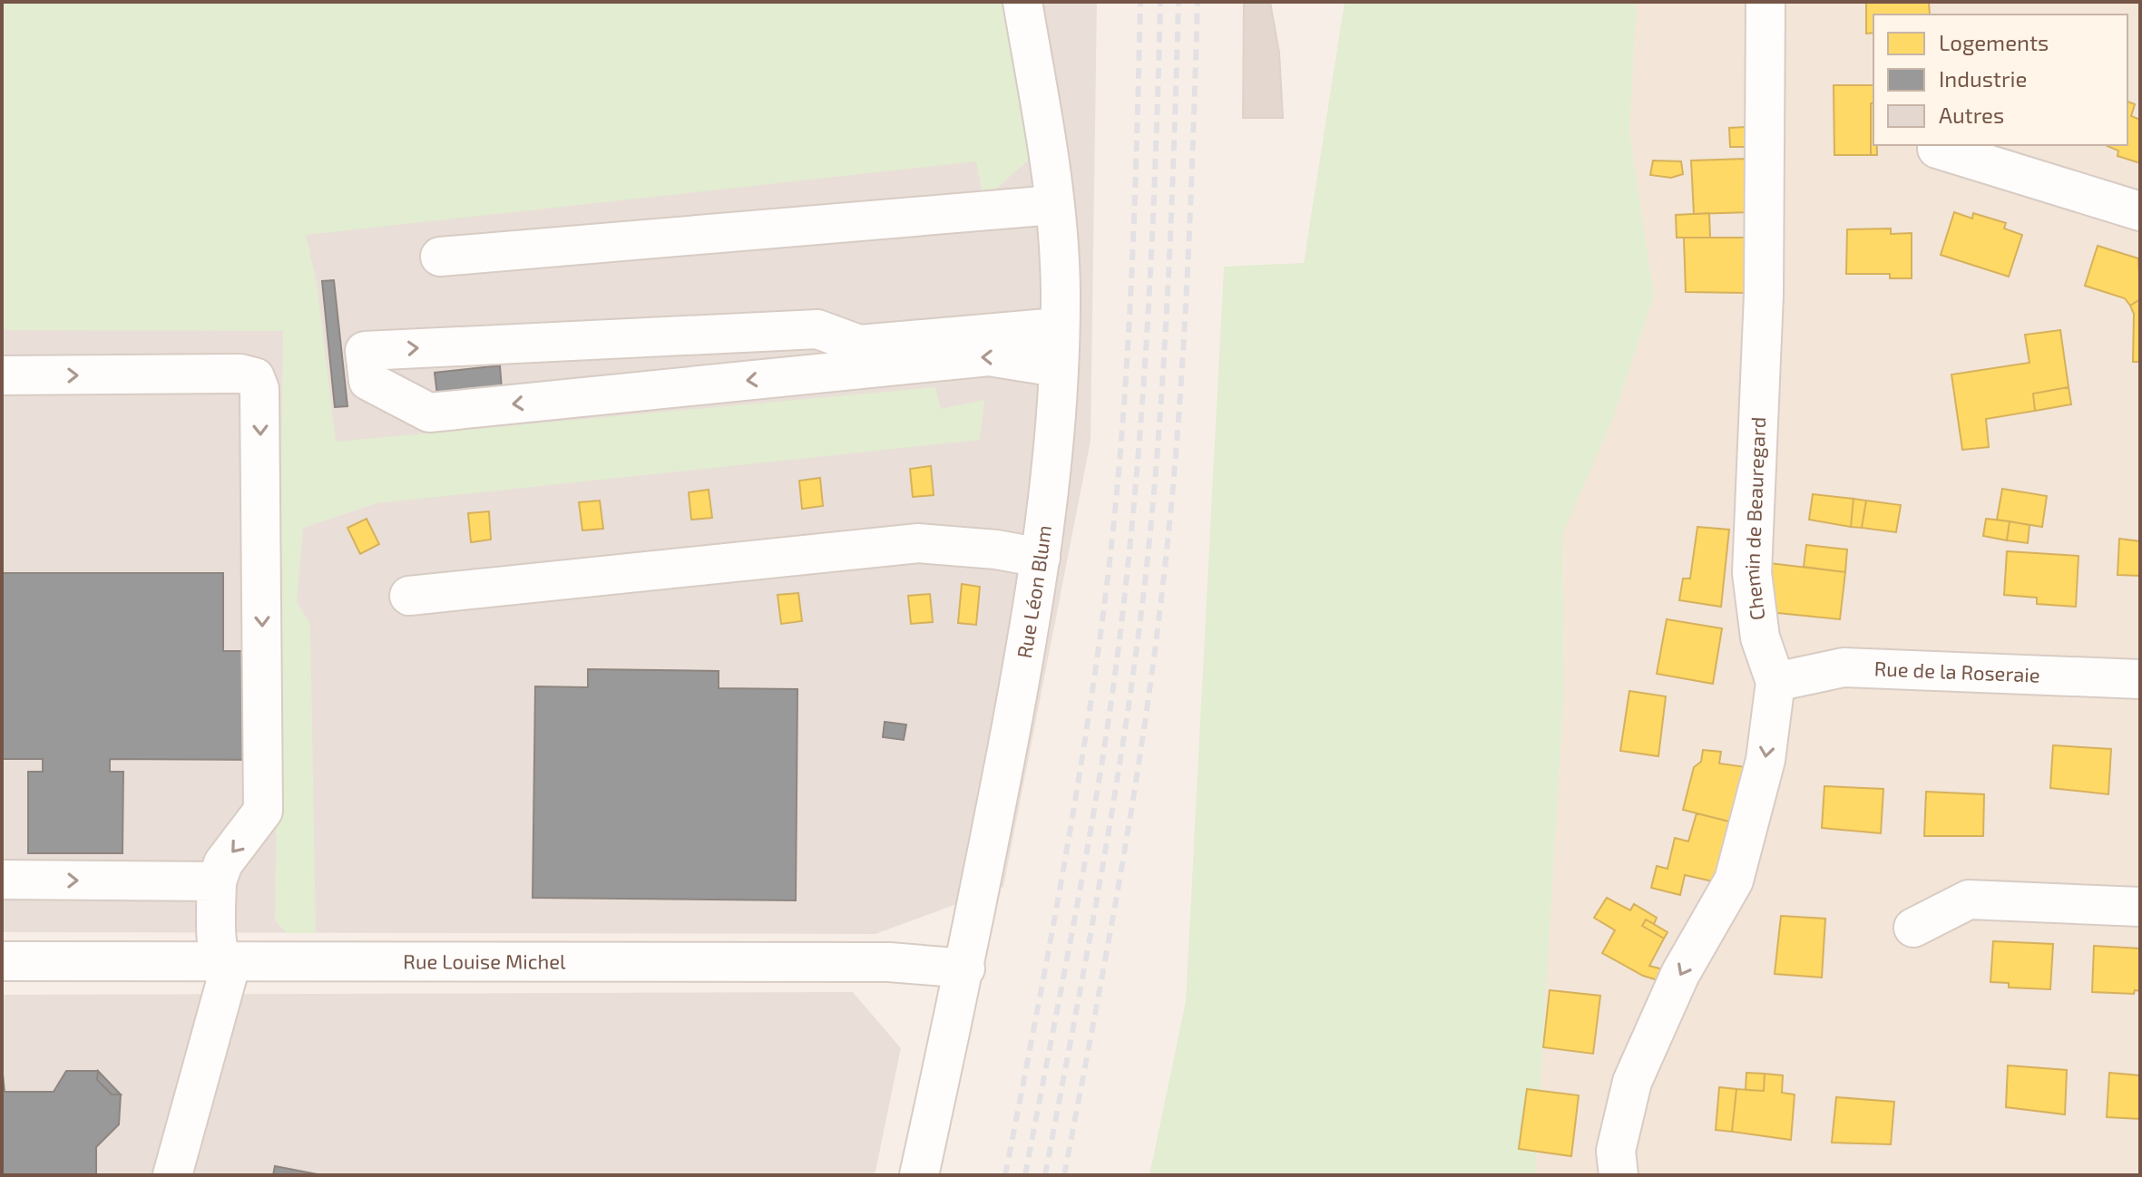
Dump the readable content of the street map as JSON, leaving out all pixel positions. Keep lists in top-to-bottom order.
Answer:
{
  "streets": {
    "street": [
      "Chemin de Beauregard",
      "Rue Léon Blum",
      "Rue de la Roseraie",
      "Rue Louise Michel"
    ]
  },
  "crossings": [
    ["Chemin de Beauregard", "Rue de la Roseraie"],
    ["Rue Léon Blum", "Rue Louise Michel"]
  ],
  "one_way": ["Chemin de Beauregard"],
  "legend": ["Logements", "Industrie", "Autres"]
}
